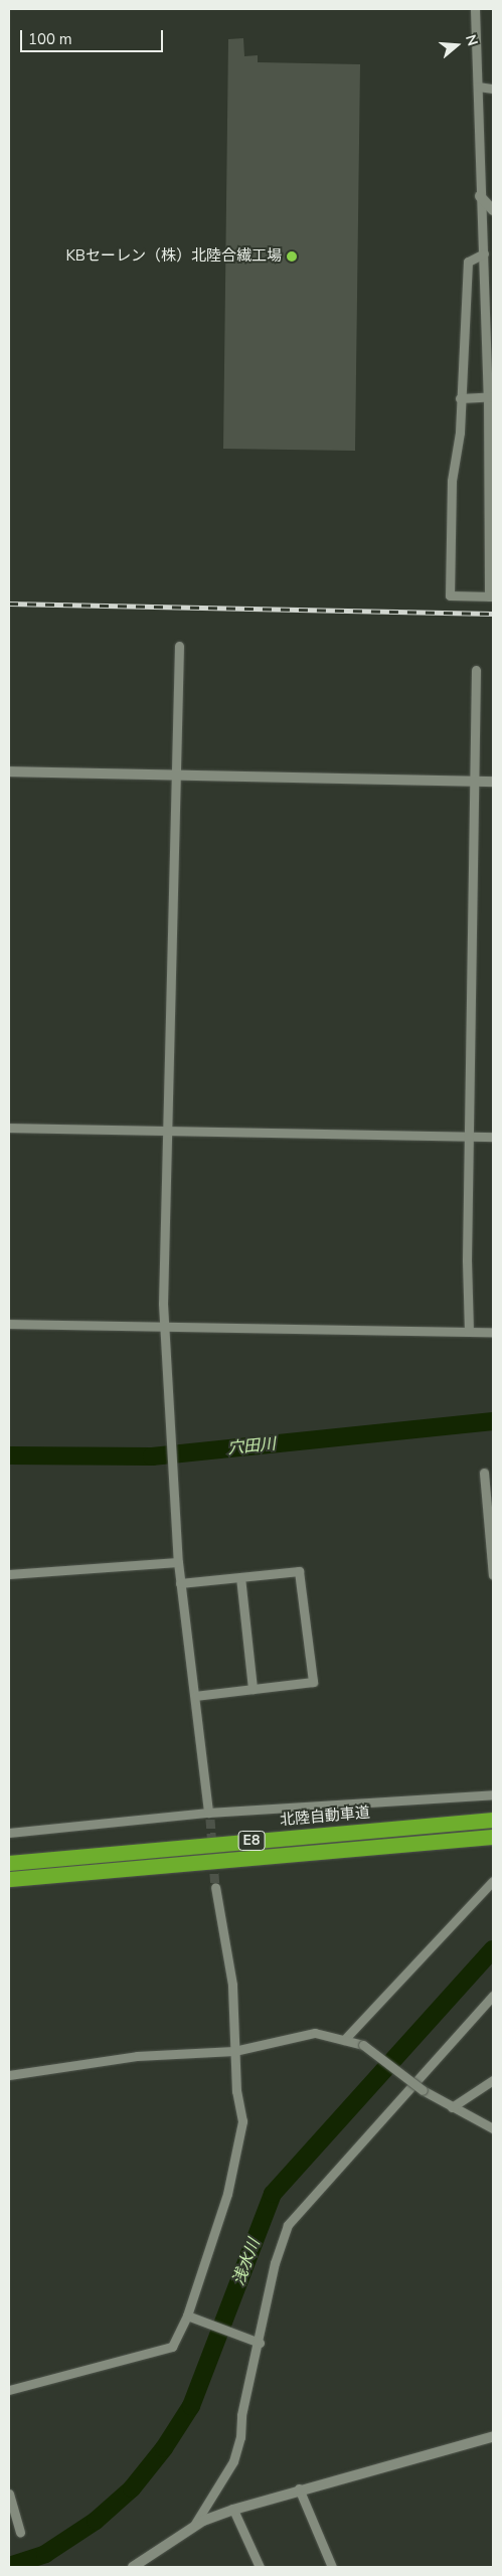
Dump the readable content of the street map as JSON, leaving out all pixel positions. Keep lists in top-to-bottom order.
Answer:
{
  "streets": {
    "highway": ["北陸自動車道", "E8"]
  },
  "water": ["穴田川", "浅水川"],
  "places": ["KBセーレン（株）北陸合繊工場"],
  "scale_bar": "100 m",
  "north": "right"
}
